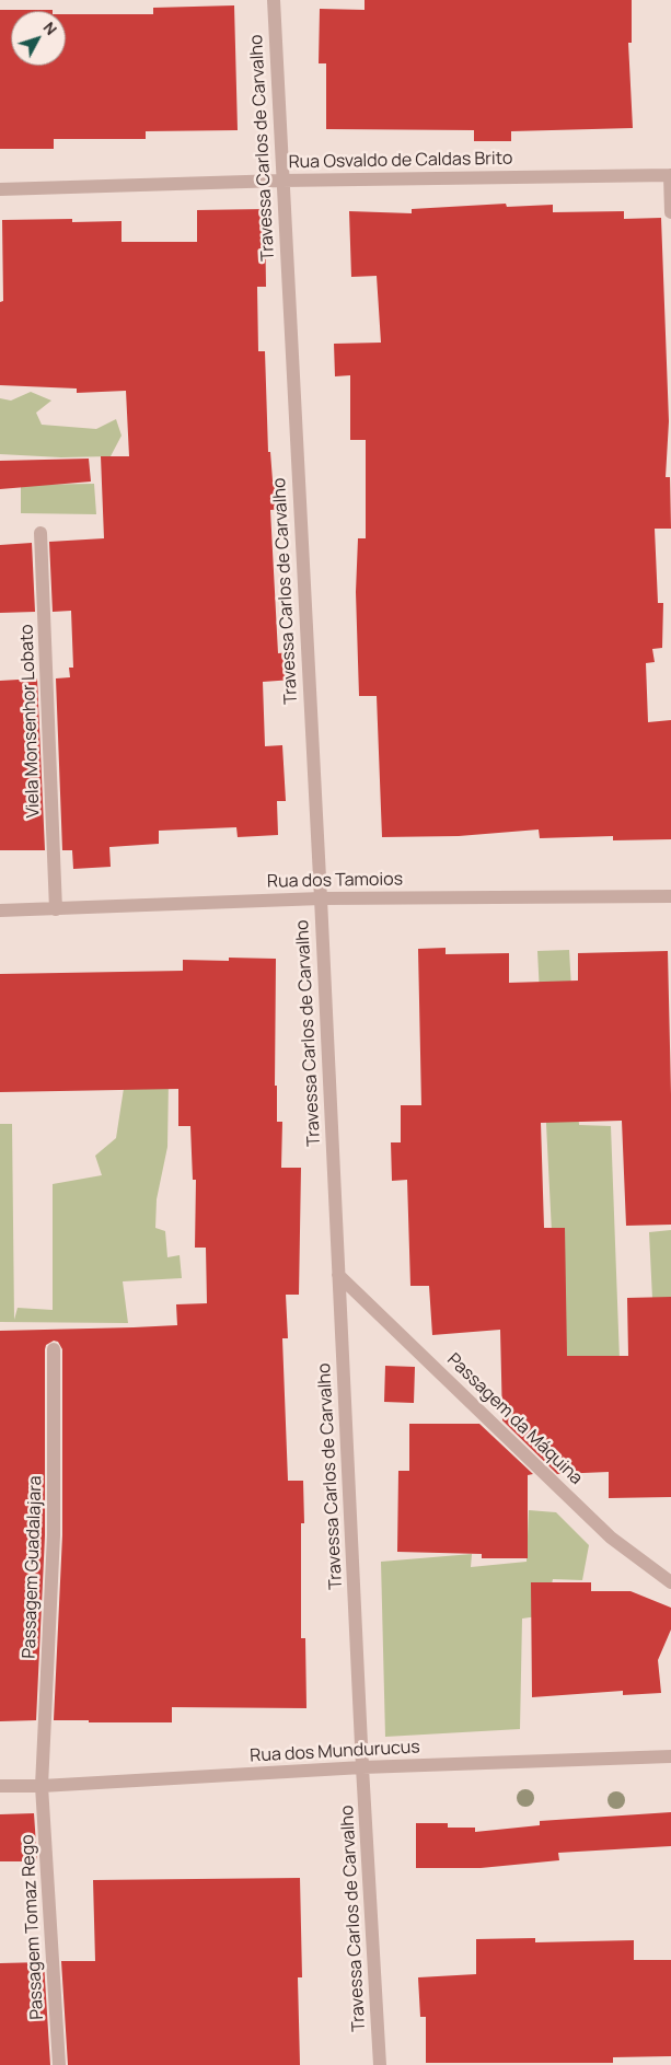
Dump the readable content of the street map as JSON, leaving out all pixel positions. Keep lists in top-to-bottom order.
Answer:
{
  "streets": {
    "street": [
      "Travessa Carlos de Carvalho",
      "Rua Osvaldo de Caldas Brito",
      "Viela Monsenhor Lobato",
      "Rua dos Tamoios",
      "Passagem da Máquina",
      "Passagem Guadalajara",
      "Rua dos Mundurucus",
      "Passagem Tomaz Rego"
    ]
  },
  "crossings": [
    ["Travessa Carlos de Carvalho", "Rua Osvaldo de Caldas Brito"],
    ["Travessa Carlos de Carvalho", "Rua dos Tamoios"],
    ["Travessa Carlos de Carvalho", "Passagem da Máquina"],
    ["Travessa Carlos de Carvalho", "Rua dos Mundurucus"],
    ["Viela Monsenhor Lobato", "Rua dos Tamoios"],
    ["Passagem Guadalajara", "Rua dos Mundurucus"],
    ["Passagem Guadalajara", "Passagem Tomaz Rego"],
    ["Rua dos Mundurucus", "Passagem Tomaz Rego"]
  ],
  "north": "top right"
}
